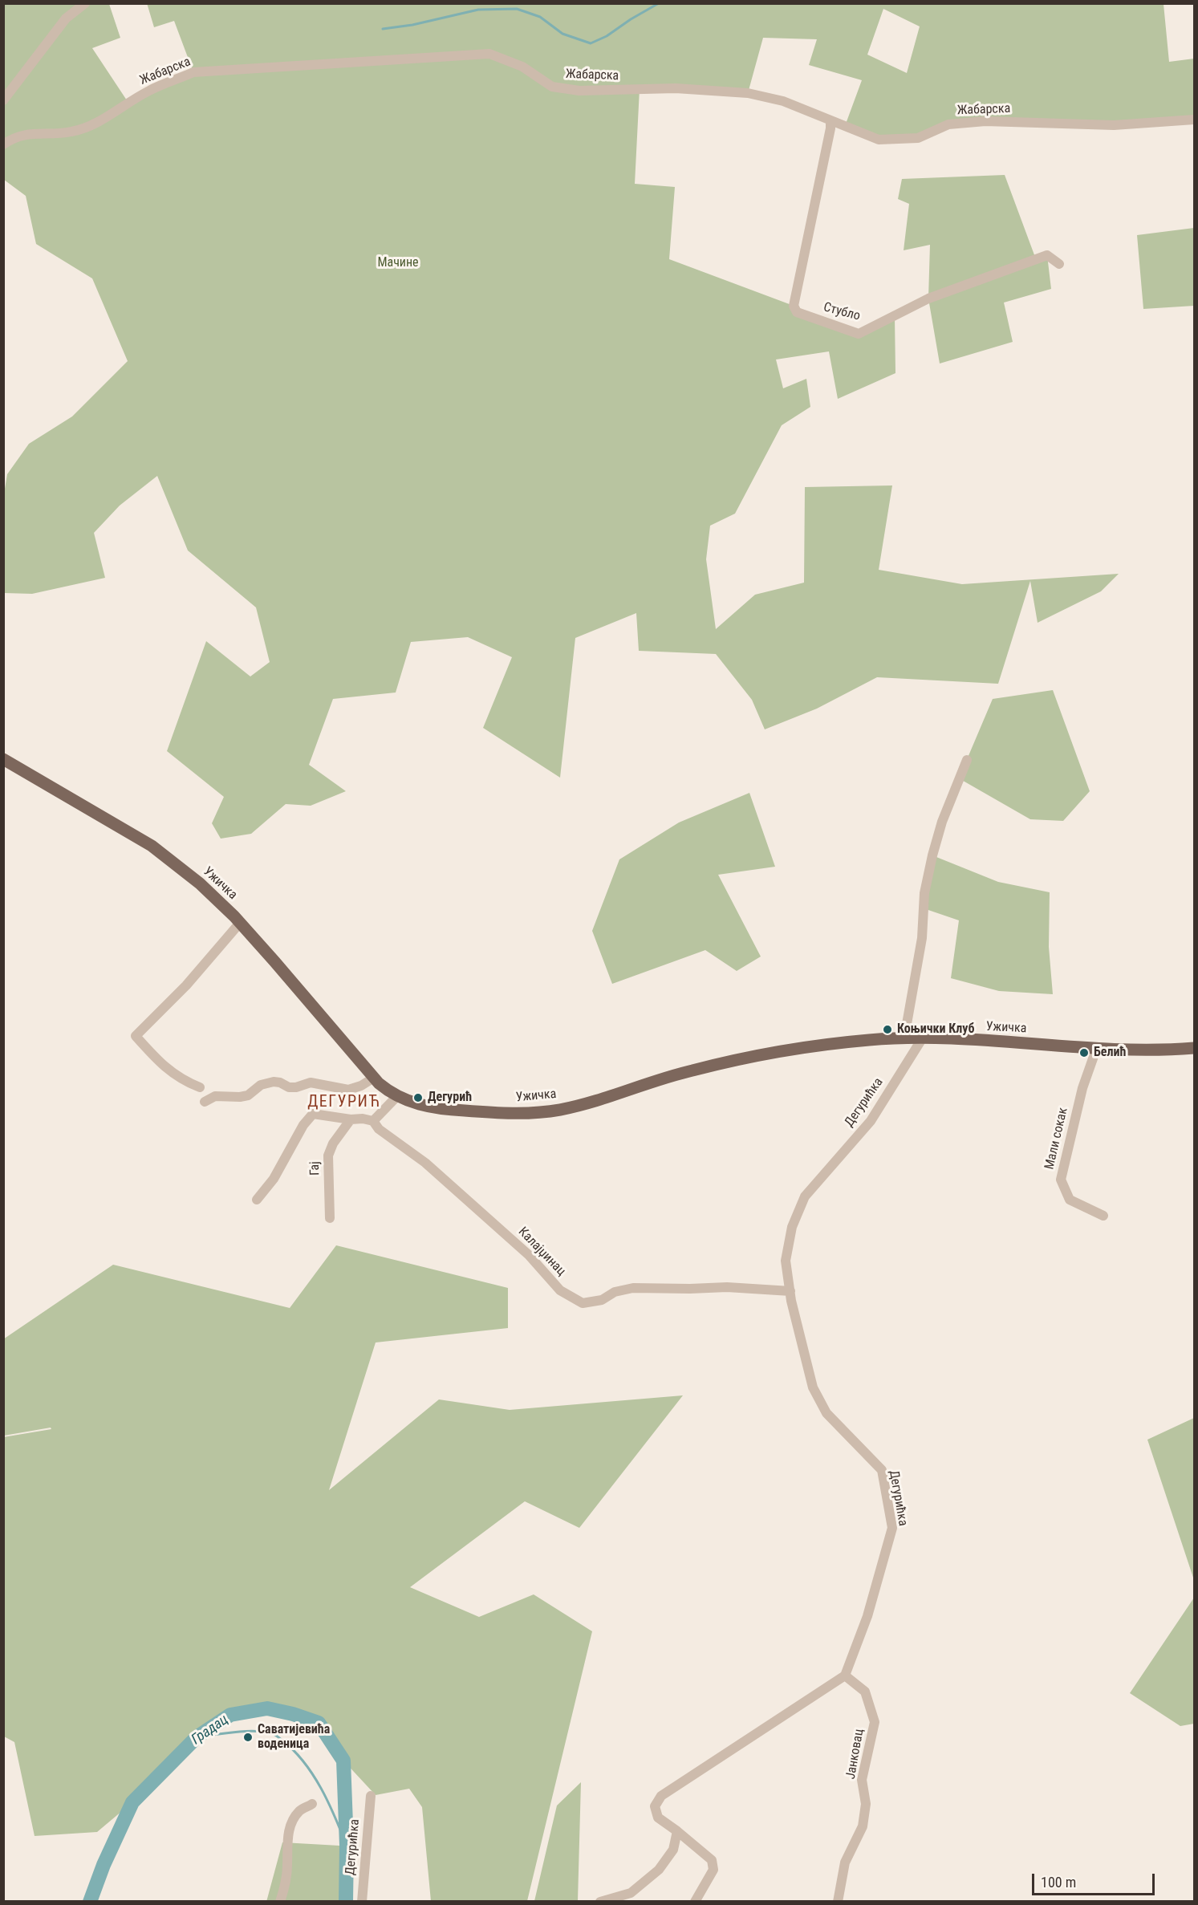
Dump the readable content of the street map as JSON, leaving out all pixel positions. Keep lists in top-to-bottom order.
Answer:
{
  "streets": {
    "main road": ["Ужичка"],
    "street": [
      "Жабарска",
      "Стубло",
      "Дегурићка",
      "Мали сокак",
      "Гај",
      "Калајџинац",
      "Јанковац"
    ]
  },
  "crossings": [
    ["Жабарска", "Стубло"],
    ["Ужичка", "Дегурићка"],
    ["Ужичка", "Мали сокак"],
    ["Дегурићка", "Калајџинац"],
    ["Дегурићка", "Јанковац"]
  ],
  "districts": ["ДЕГУРИЋ"],
  "water": ["Градац"],
  "parks": ["Мачине"],
  "places": [
    "Коњички Клуб",
    "Белић",
    "Дегурић",
    "Саватијевића воденица"
  ],
  "scale_bar": "100 m"
}
